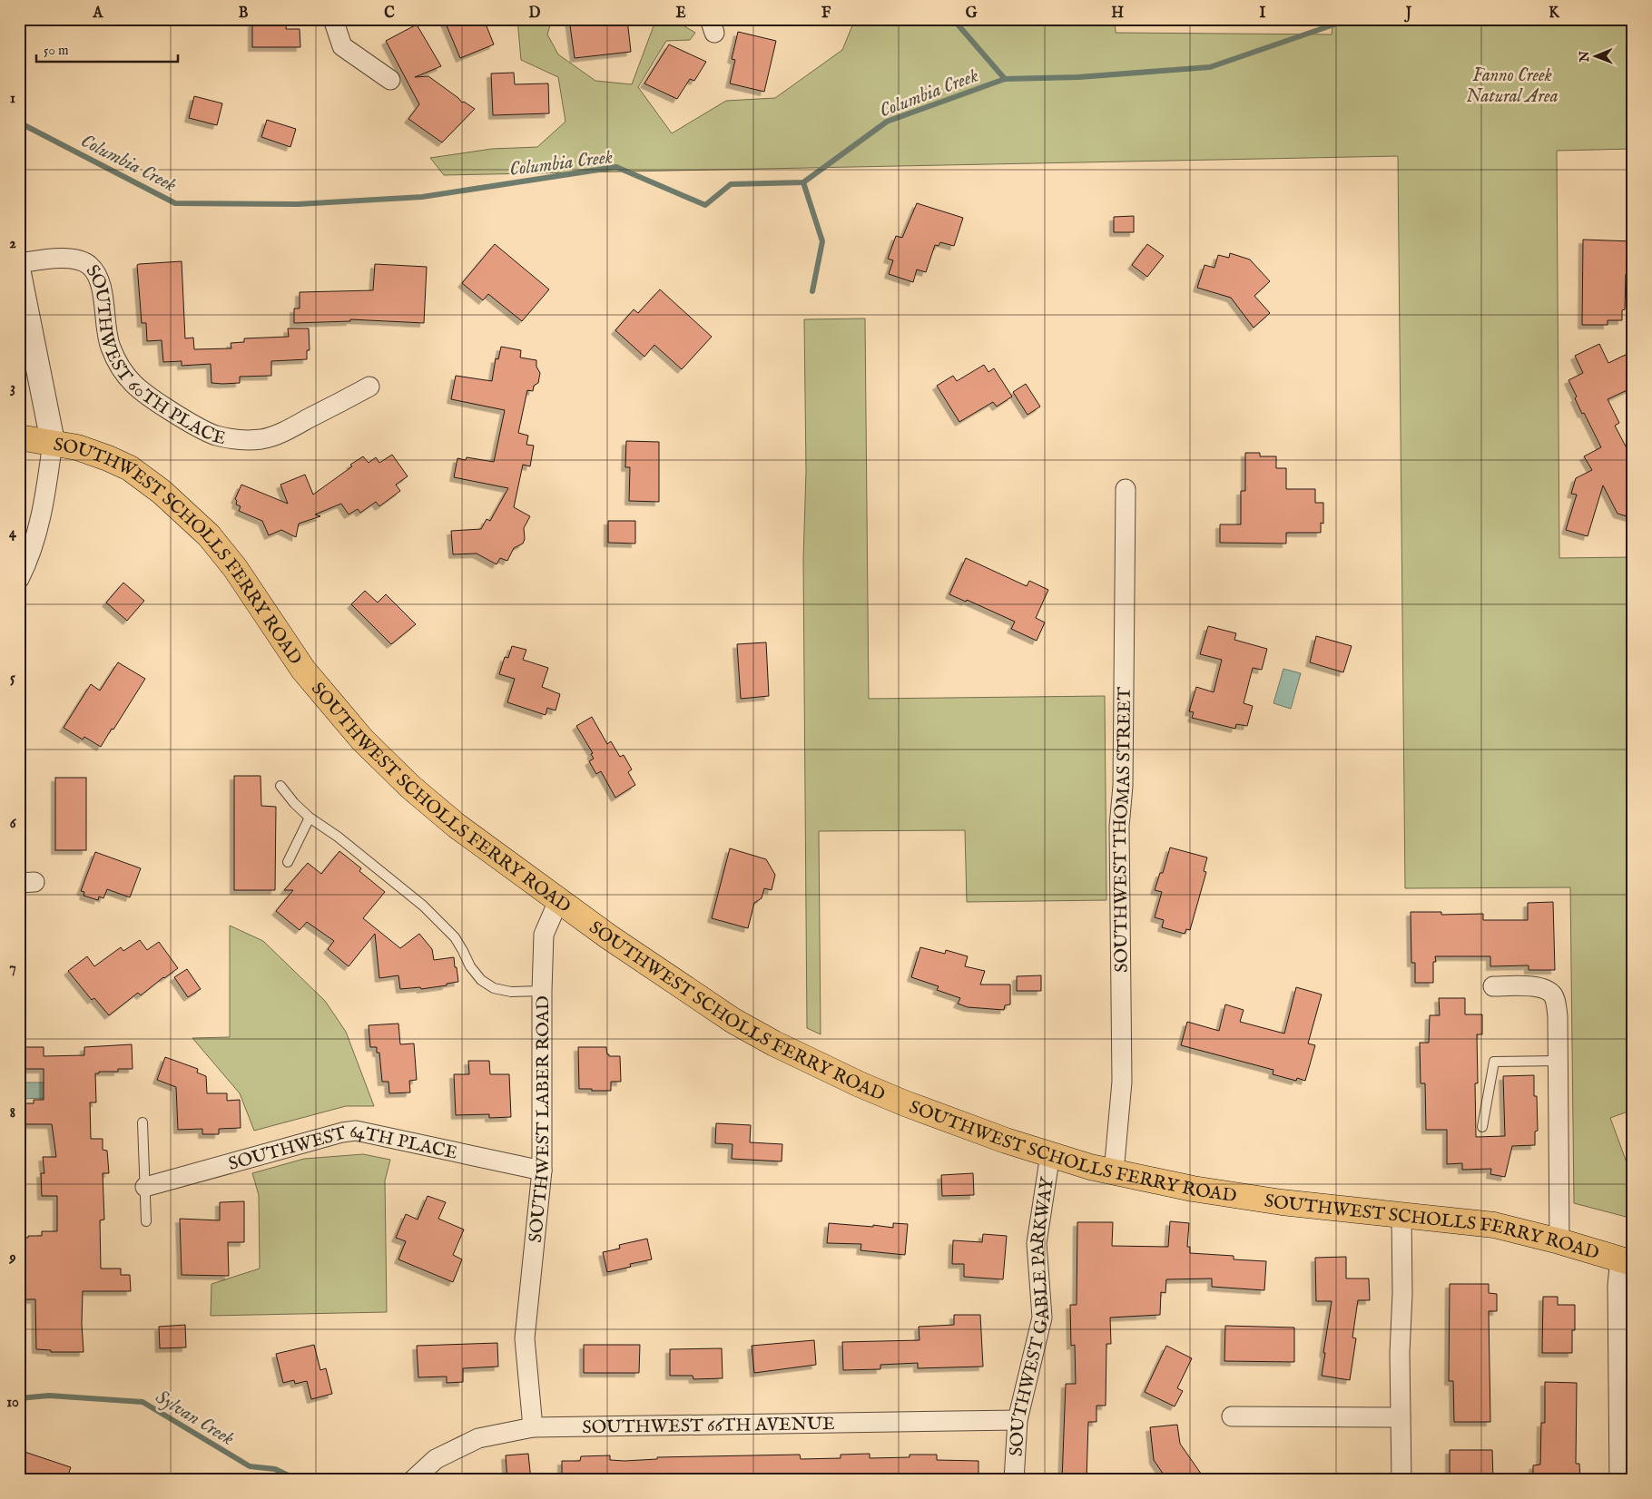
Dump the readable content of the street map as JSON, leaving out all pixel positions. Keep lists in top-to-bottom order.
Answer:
{
  "streets": {
    "main road": ["SOUTHWEST SCHOLLS FERRY ROAD"],
    "street": [
      "SOUTHWEST 60TH PLACE",
      "SOUTHWEST THOMAS STREET",
      "SOUTHWEST LABER ROAD",
      "SOUTHWEST 64TH PLACE",
      "SOUTHWEST GABLE PARKWAY",
      "SOUTHWEST 66TH AVENUE"
    ]
  },
  "crossings": [
    ["SOUTHWEST SCHOLLS FERRY ROAD", "SOUTHWEST THOMAS STREET"],
    ["SOUTHWEST SCHOLLS FERRY ROAD", "SOUTHWEST LABER ROAD"],
    ["SOUTHWEST SCHOLLS FERRY ROAD", "SOUTHWEST GABLE PARKWAY"],
    ["SOUTHWEST LABER ROAD", "SOUTHWEST 64TH PLACE"],
    ["SOUTHWEST LABER ROAD", "SOUTHWEST 66TH AVENUE"],
    ["SOUTHWEST GABLE PARKWAY", "SOUTHWEST 66TH AVENUE"]
  ],
  "water": ["Columbia Creek", "Sylvan Creek"],
  "parks": ["Fanno Creek Natural Area"],
  "scale_bar": "50 m",
  "north": "left",
  "grid": {
    "columns": [
      "A",
      "B",
      "C",
      "D",
      "E",
      "F",
      "G",
      "H",
      "I",
      "J",
      "K"
    ],
    "rows": [
      "1",
      "2",
      "3",
      "4",
      "5",
      "6",
      "7",
      "8",
      "9",
      "10"
    ]
  }
}
